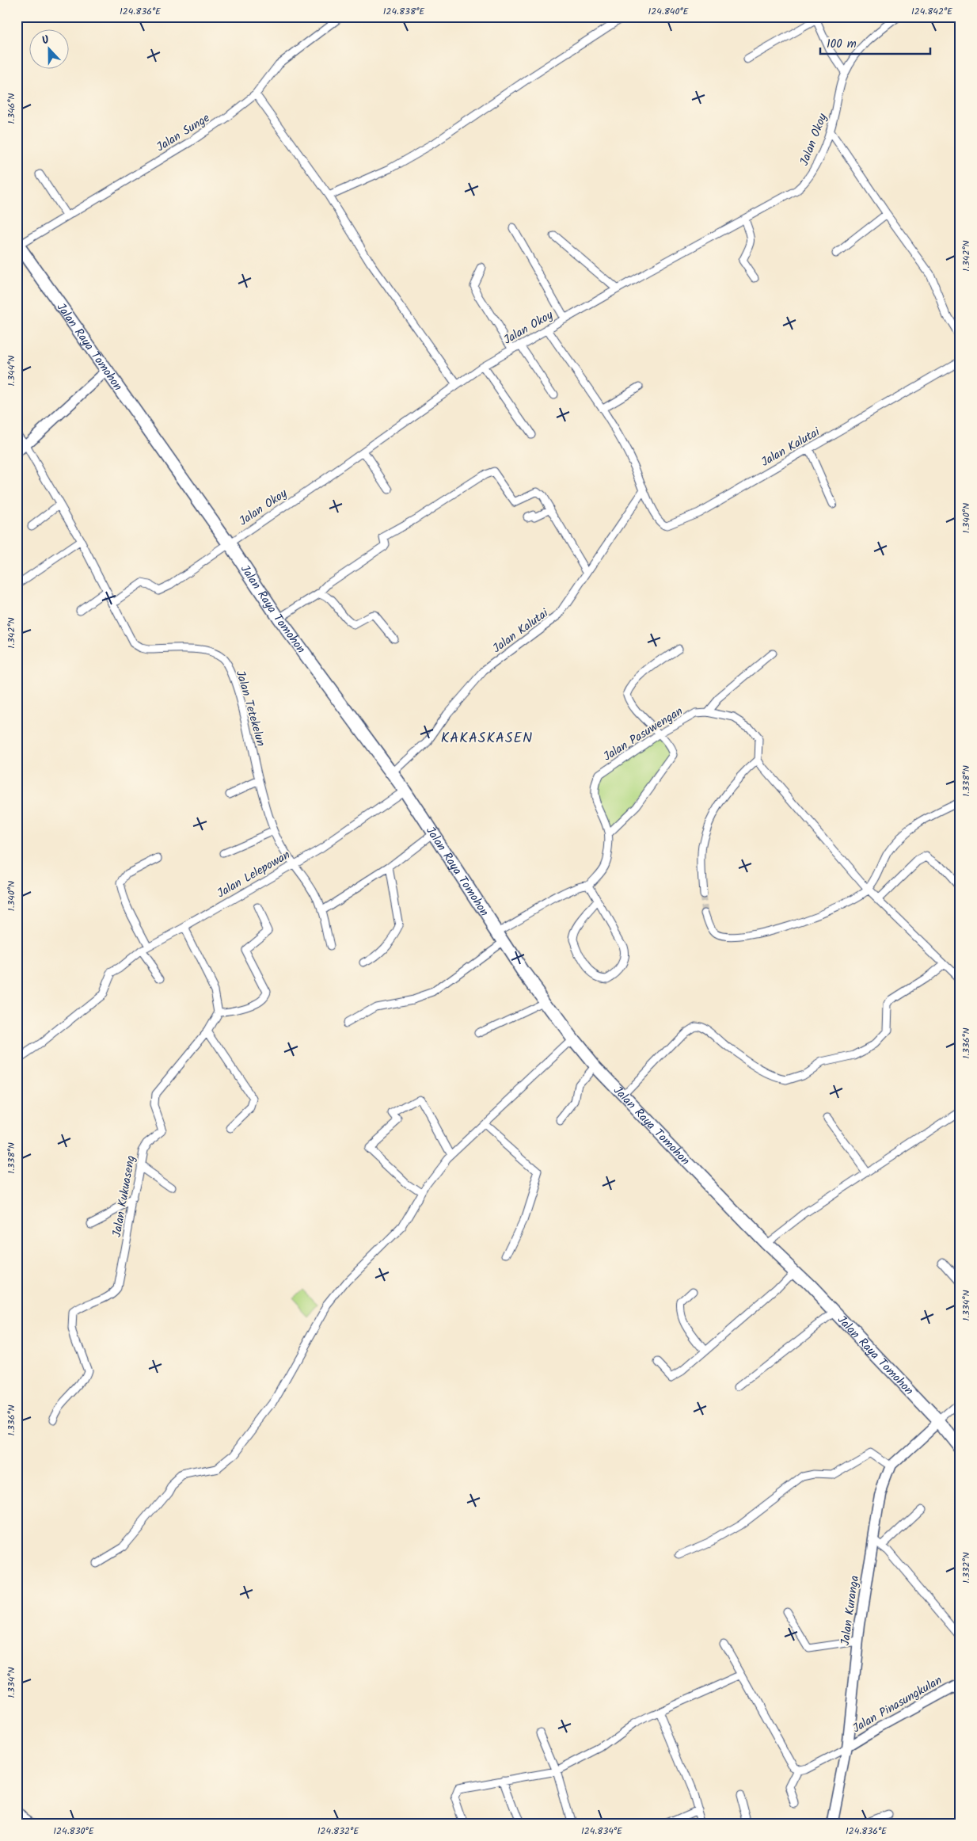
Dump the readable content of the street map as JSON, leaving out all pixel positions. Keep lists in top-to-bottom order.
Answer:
{
  "streets": {
    "highway": ["Jalan Raya Tomohon"],
    "street": [
      "Jalan Sunge",
      "Jalan Okoy",
      "Jalan Kalutai",
      "Jalan Tetekelun",
      "Jalan Pasuwengan",
      "Jalan Lelepowan",
      "Jalan Kukuaseng",
      "Jalan Kuranga",
      "Jalan Pinasungkulan"
    ]
  },
  "crossings": [
    ["Jalan Sunge", "Jalan Raya Tomohon"],
    ["Jalan Okoy", "Jalan Raya Tomohon"],
    ["Jalan Okoy", "Jalan Kalutai"],
    ["Jalan Okoy", "Jalan Tetekelun"],
    ["Jalan Raya Tomohon", "Jalan Kalutai"],
    ["Jalan Raya Tomohon", "Jalan Lelepowan"],
    ["Jalan Raya Tomohon", "Jalan Kuranga"],
    ["Jalan Tetekelun", "Jalan Lelepowan"],
    ["Jalan Kuranga", "Jalan Pinasungkulan"]
  ],
  "districts": ["KAKASKASEN"],
  "scale_bar": "100 m",
  "north": "top",
  "coordinates": [
    "124.836°E",
    "124.838°E",
    "124.840°E",
    "124.842°E",
    "1.346°N",
    "1.342°N",
    "1.344°N",
    "1.340°N",
    "1.338°N",
    "1.336°N",
    "1.334°N",
    "1.332°N",
    "124.830°E",
    "124.832°E",
    "124.834°E"
  ]
}
